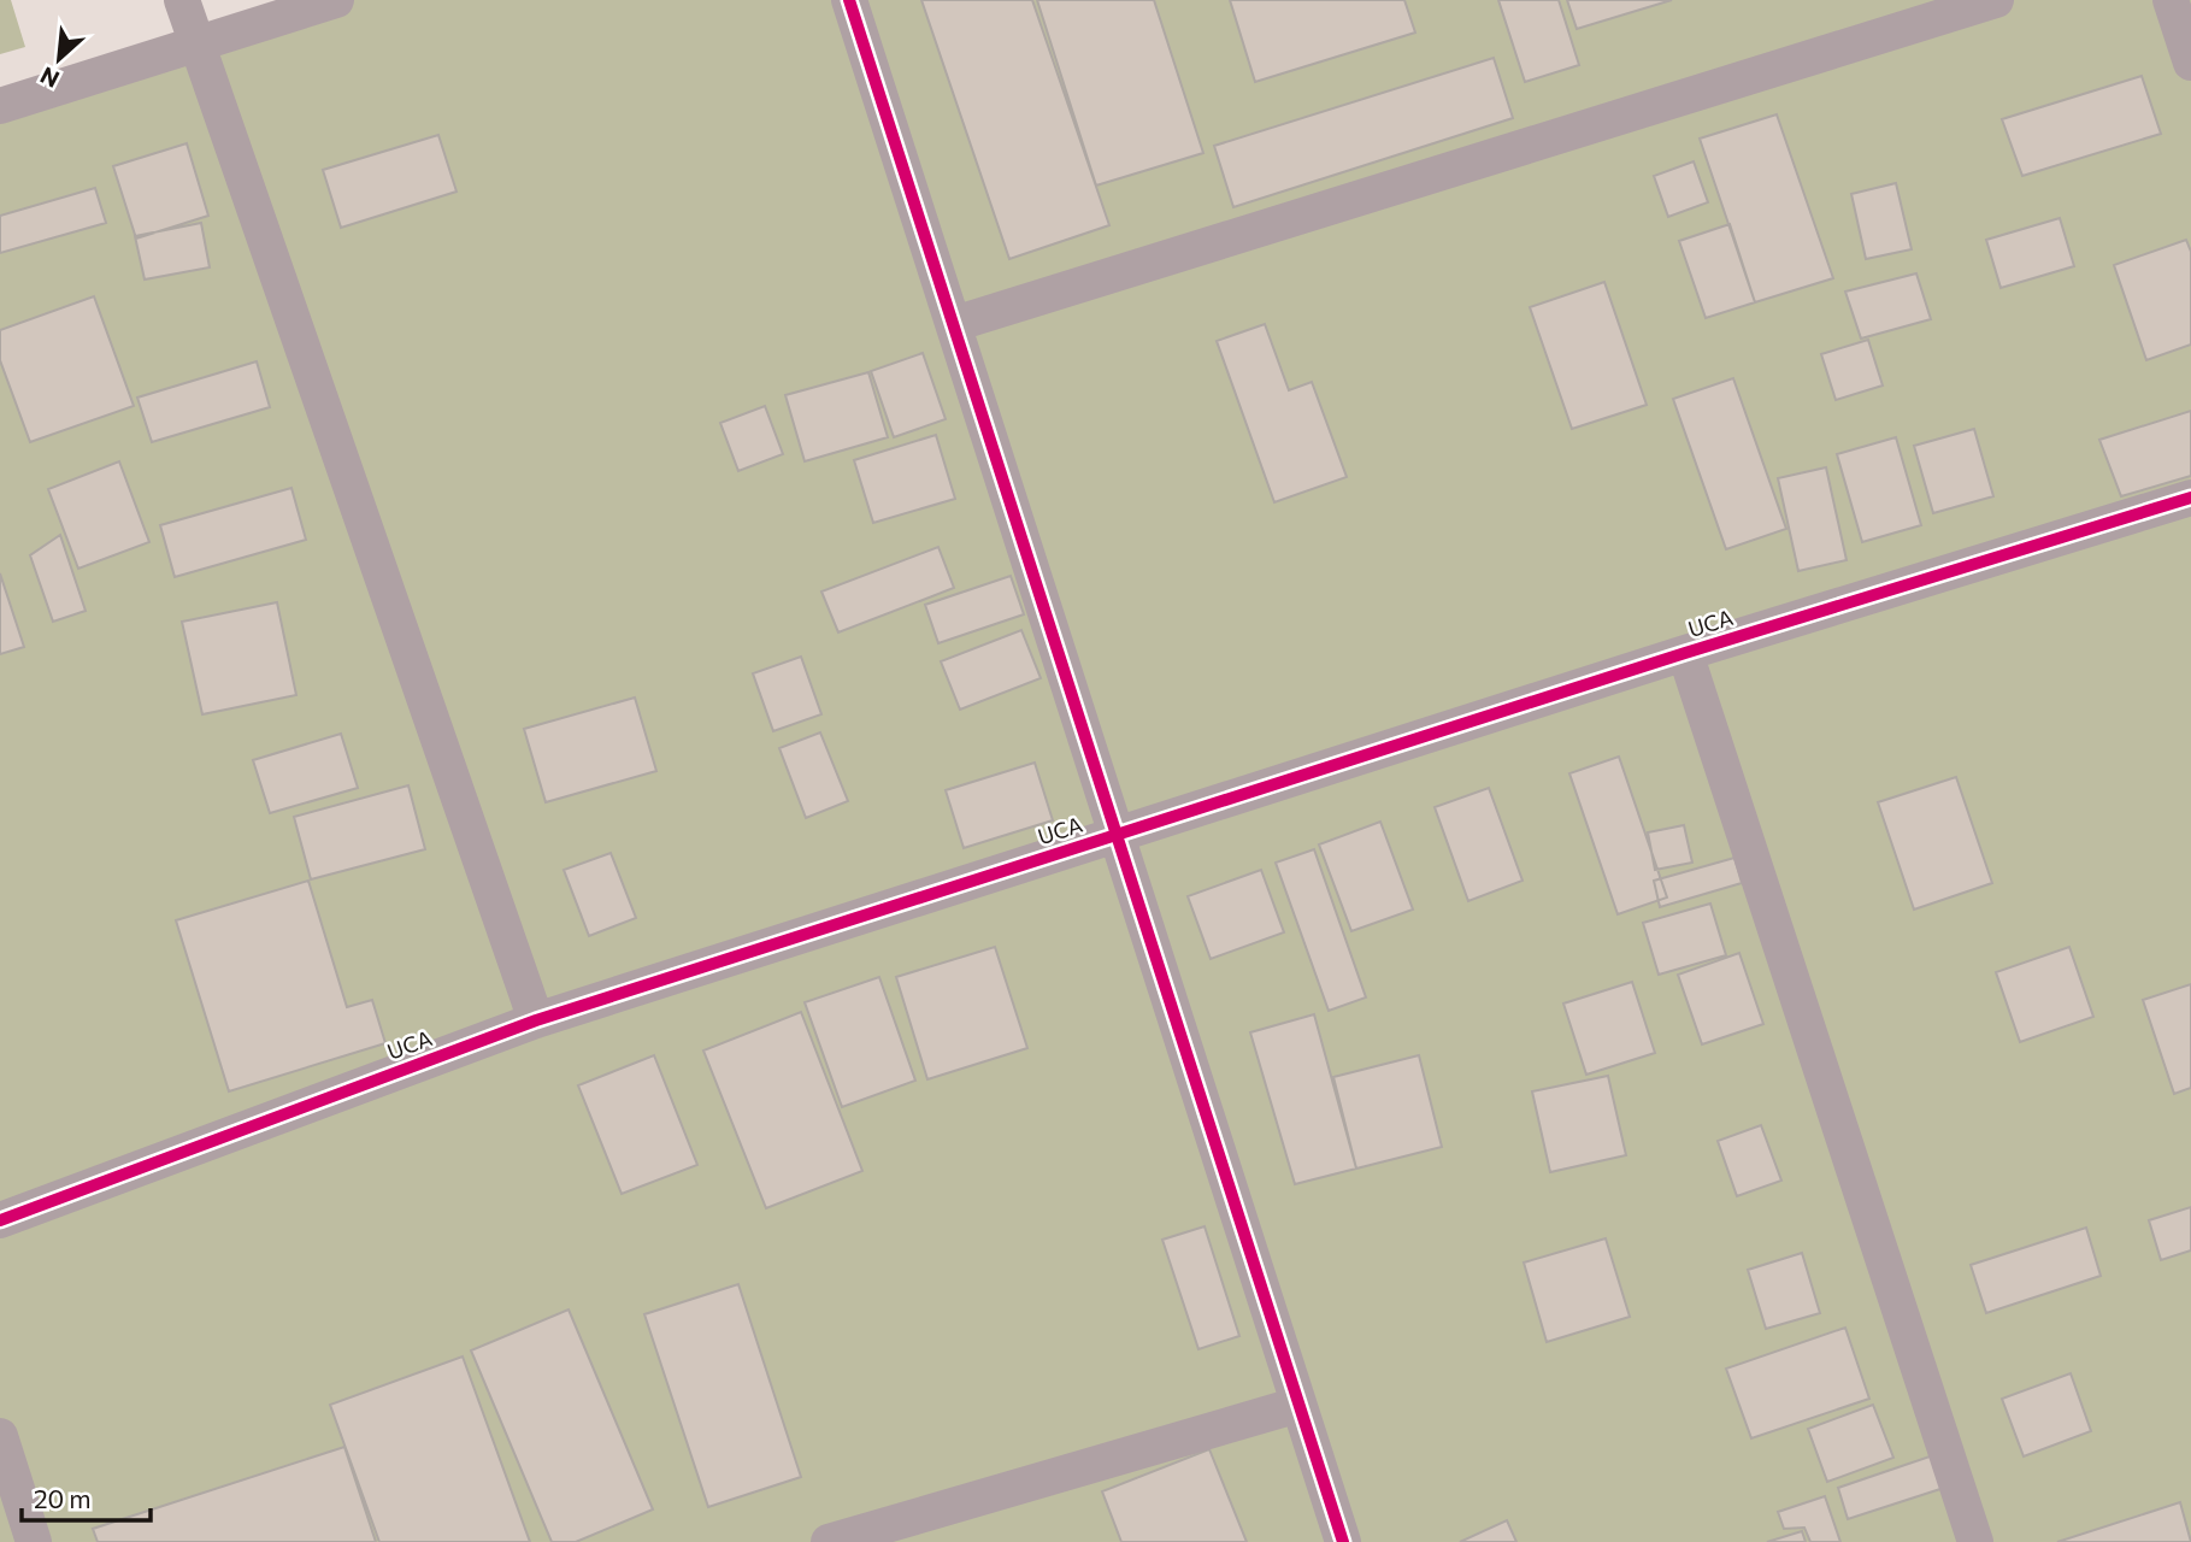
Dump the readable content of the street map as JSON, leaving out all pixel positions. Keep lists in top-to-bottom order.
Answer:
{
  "streets": {
    "street": ["UCA"]
  },
  "scale_bar": "20 m",
  "north": "bottom left"
}
